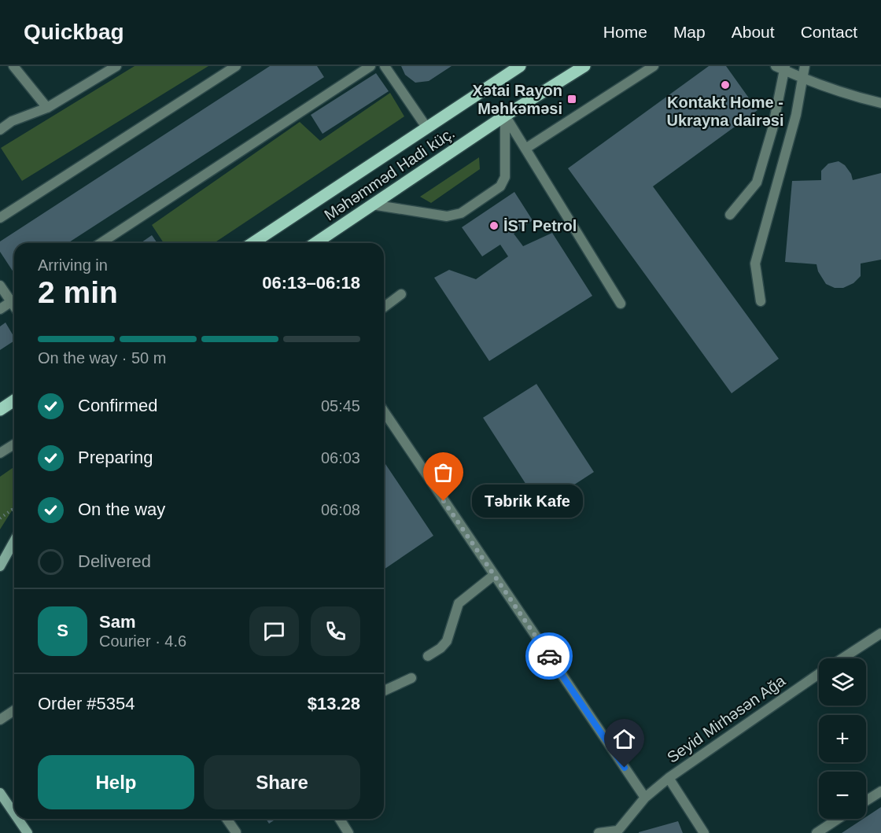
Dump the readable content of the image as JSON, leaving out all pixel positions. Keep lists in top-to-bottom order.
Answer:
{
  "streets": {
    "main road": ["Məhəmməd Hadi küç."],
    "street": ["Seyid Mirhəsən Ağa"]
  },
  "places": {
    "other": ["Kontakt Home - Ukrayna dairəsi", "İST Petrol", "Təbrik Kafe"],
    "transit": ["Xətai Rayon Məhkəməsi"]
  },
  "page": {
    "header": "Quickbag",
    "nav": [
      "Home",
      "Map",
      "About",
      "Contact"
    ],
    "heading": ["2 min", "Arriving in", "06:13–06:18"],
    "panel": [
      "Sam",
      "Courier · 4.6",
      "Order #5354",
      "$13.28"
    ],
    "bar": "On the way · 50 m",
    "list": [
      ["Confirmed", "05:45"],
      ["Preparing", "06:03"],
      ["On the way", "06:08"],
      "Delivered"
    ],
    "bubble": "Təbrik Kafe",
    "round": "S",
    "map_buttons": ["+", "−"],
    "buttons": ["Help", "Share"]
  }
}
